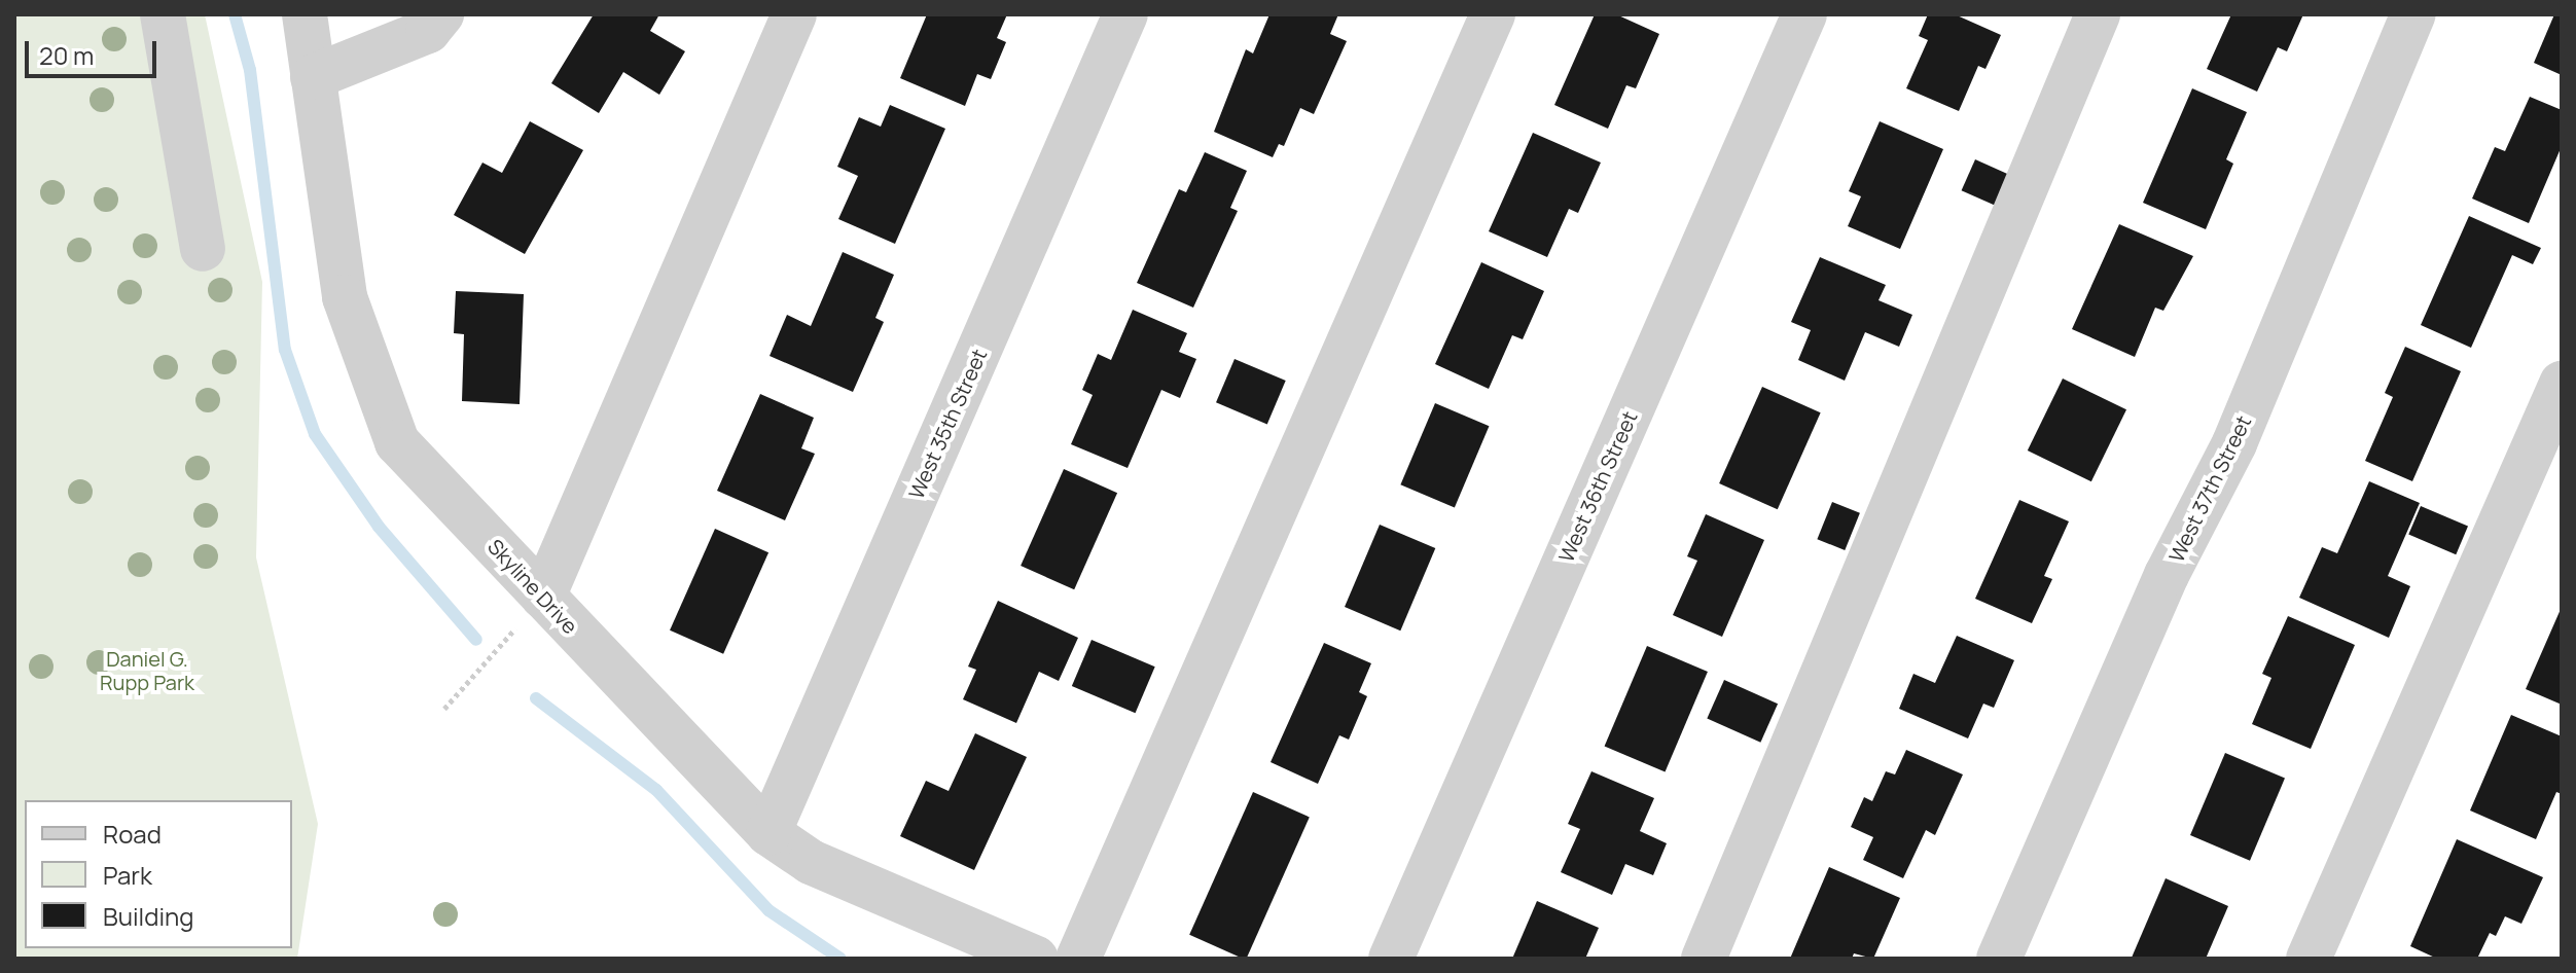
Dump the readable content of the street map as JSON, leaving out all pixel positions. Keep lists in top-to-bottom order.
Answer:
{
  "streets": {
    "street": [
      "West 35th Street",
      "West 36th Street",
      "West 37th Street",
      "Skyline Drive"
    ]
  },
  "crossings": [
    ["West 35th Street", "Skyline Drive"]
  ],
  "parks": ["Daniel G. Rupp Park"],
  "legend": ["Road", "Park", "Building"],
  "scale_bar": "20 m"
}
